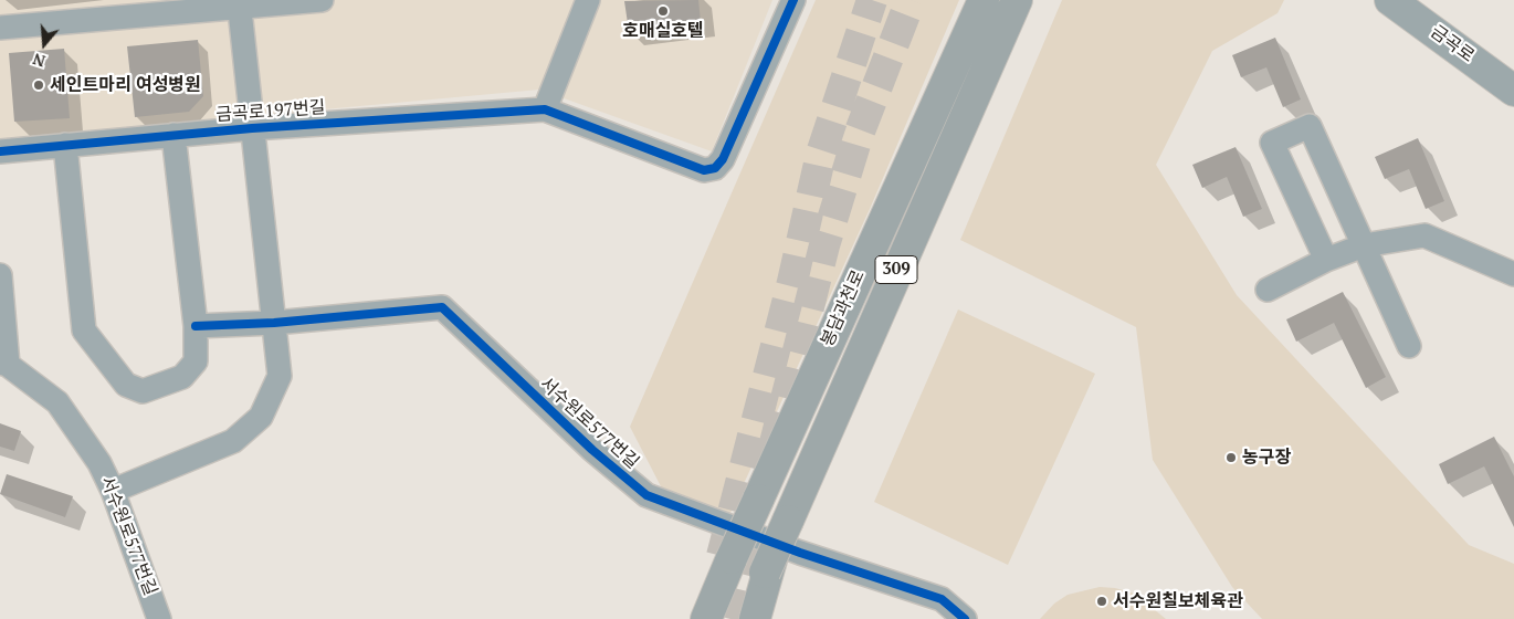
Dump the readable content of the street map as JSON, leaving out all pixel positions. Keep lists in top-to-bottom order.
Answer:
{
  "streets": {
    "highway": ["309", "봉담과천로"],
    "main road": ["금곡로"],
    "street": ["금곡로197번길", "서수원로577번길"]
  },
  "places": [
    "호매실호텔",
    "세인트마리 여성병원",
    "농구장",
    "서수원칠보체육관"
  ],
  "north": "bottom"
}
